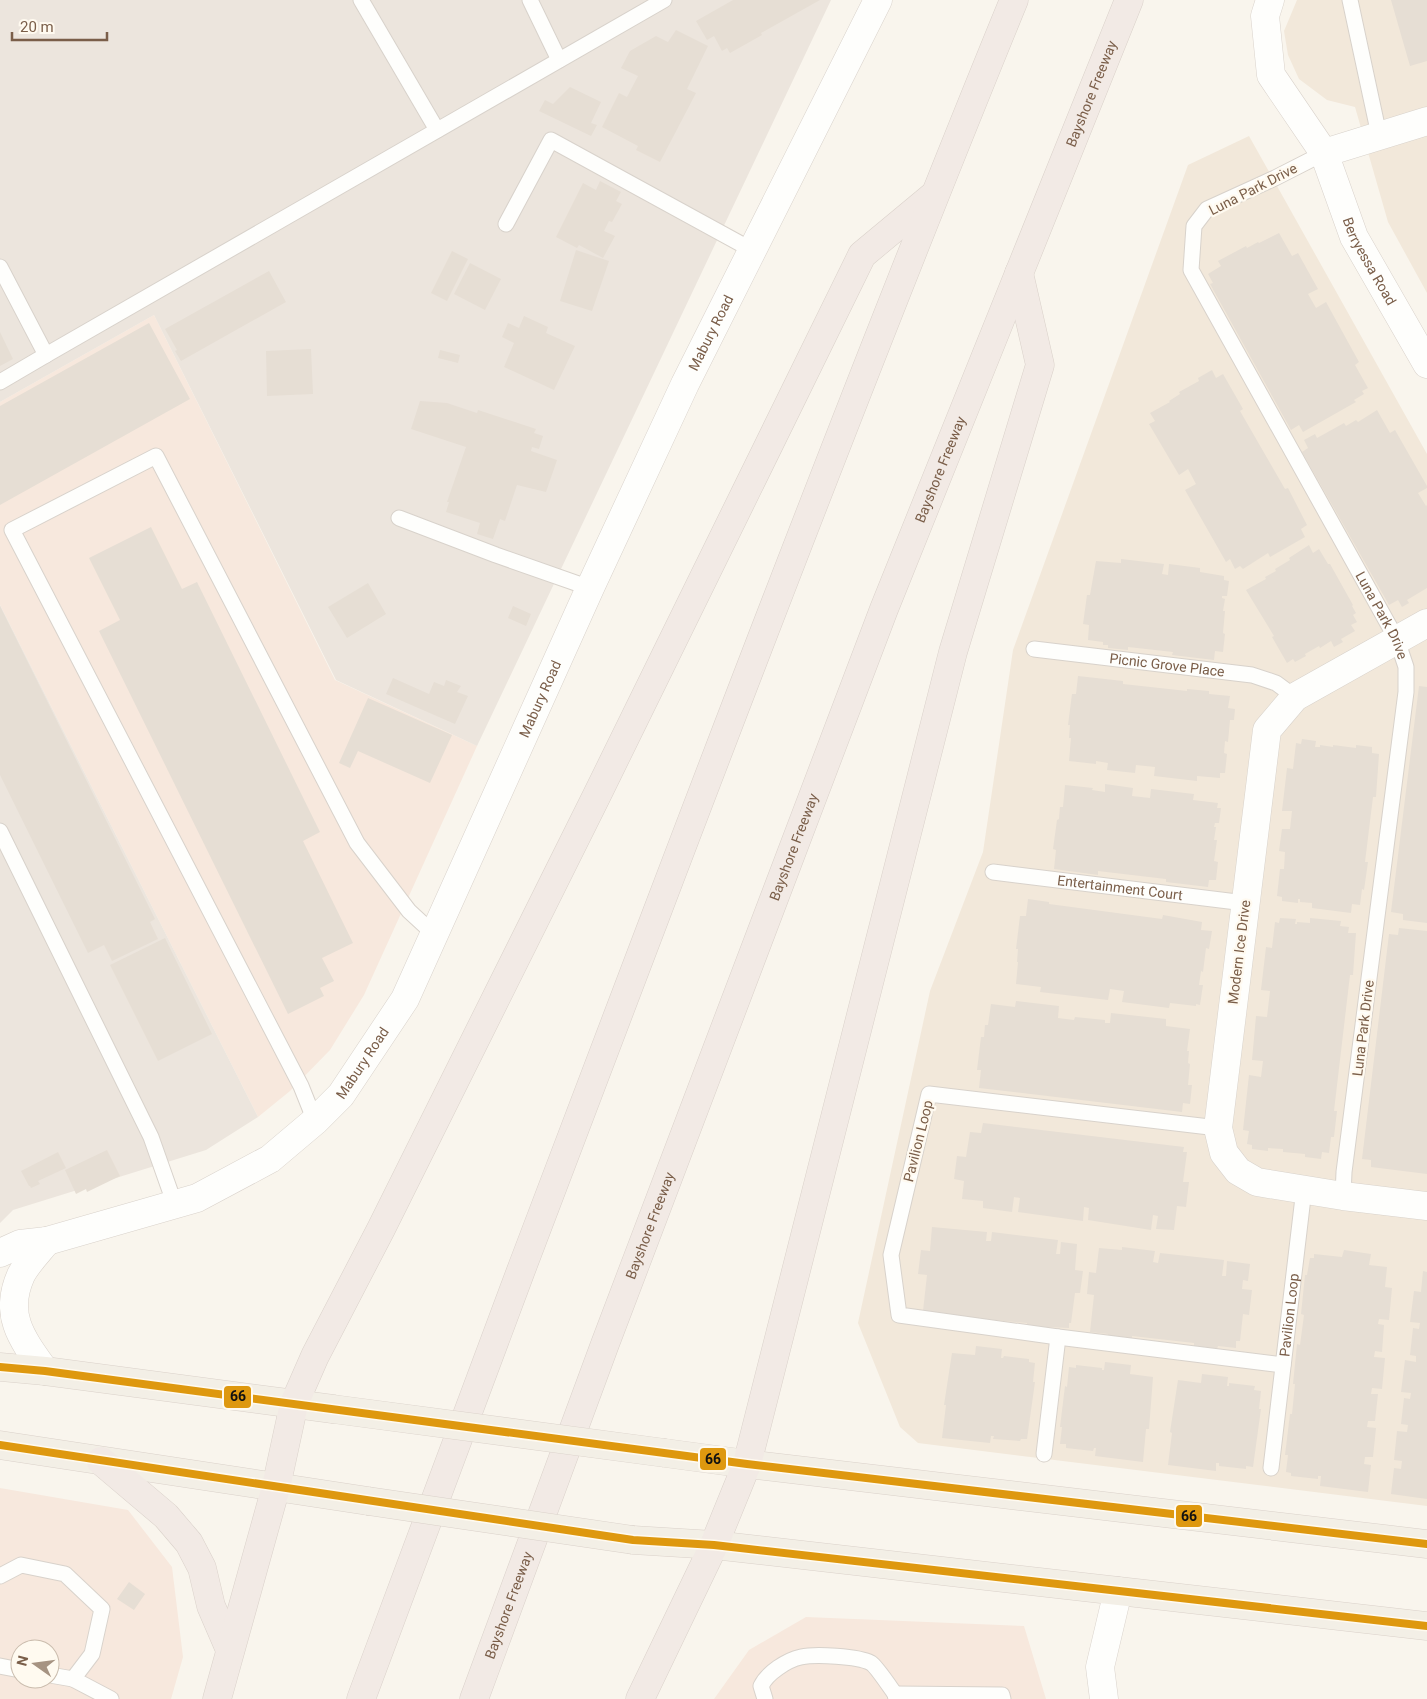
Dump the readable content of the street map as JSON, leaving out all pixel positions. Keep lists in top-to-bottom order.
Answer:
{
  "streets": {
    "highway": ["Bayshore Freeway"],
    "street": ["Berryessa Road", "Mabury Road", "Modern Ice Drive"],
    "lane": [
      "Luna Park Drive",
      "Picnic Grove Place",
      "Entertainment Court",
      "Pavilion Loop"
    ]
  },
  "crossings": [
    ["Luna Park Drive", "Berryessa Road"],
    ["Luna Park Drive", "Modern Ice Drive"],
    ["Picnic Grove Place", "Modern Ice Drive"],
    ["Entertainment Court", "Modern Ice Drive"],
    ["Modern Ice Drive", "Pavilion Loop"]
  ],
  "lines": ["transit line 66"],
  "scale_bar": "20 m",
  "north": "left"
}
